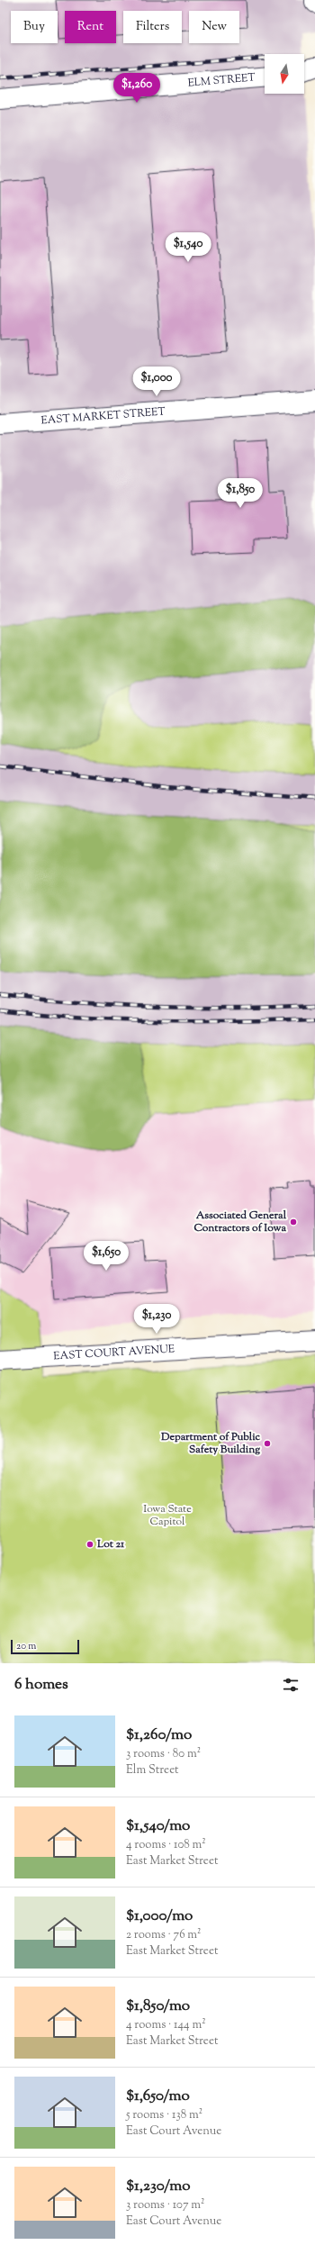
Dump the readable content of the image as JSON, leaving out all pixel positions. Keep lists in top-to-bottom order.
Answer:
{
  "streets": {
    "street": ["ELM STREET", "EAST MARKET STREET", "EAST COURT AVENUE"]
  },
  "parks": ["Iowa State Capitol"],
  "places": ["Associated General Contractors of Iowa", "Department of Public Safety Building", "Lot 21"],
  "scale_bar": "20 m",
  "north": "bottom",
  "page": {
    "chip": [
      "Buy",
      "Rent",
      "Filters",
      "New"
    ],
    "price": [
      "$1,260",
      "$1,540",
      "$1,000",
      "$1,850",
      "$1,650",
      "$1,230"
    ],
    "scale": "20 m",
    "heading": "6 homes",
    "list": [
      {
        "name": "$1,260/mo",
        "note": "3 rooms · 80 m² · Elm Street"
      },
      {
        "name": "$1,540/mo",
        "note": "4 rooms · 108 m² · East Market Street"
      },
      {
        "name": "$1,000/mo",
        "note": "2 rooms · 76 m² · East Market Street"
      },
      {
        "name": "$1,850/mo",
        "note": "4 rooms · 144 m² · East Market Street"
      },
      {
        "name": "$1,650/mo",
        "note": "5 rooms · 138 m² · East Court Avenue"
      },
      {
        "name": "$1,230/mo",
        "note": "3 rooms · 107 m² · East Court Avenue"
      }
    ]
  }
}
